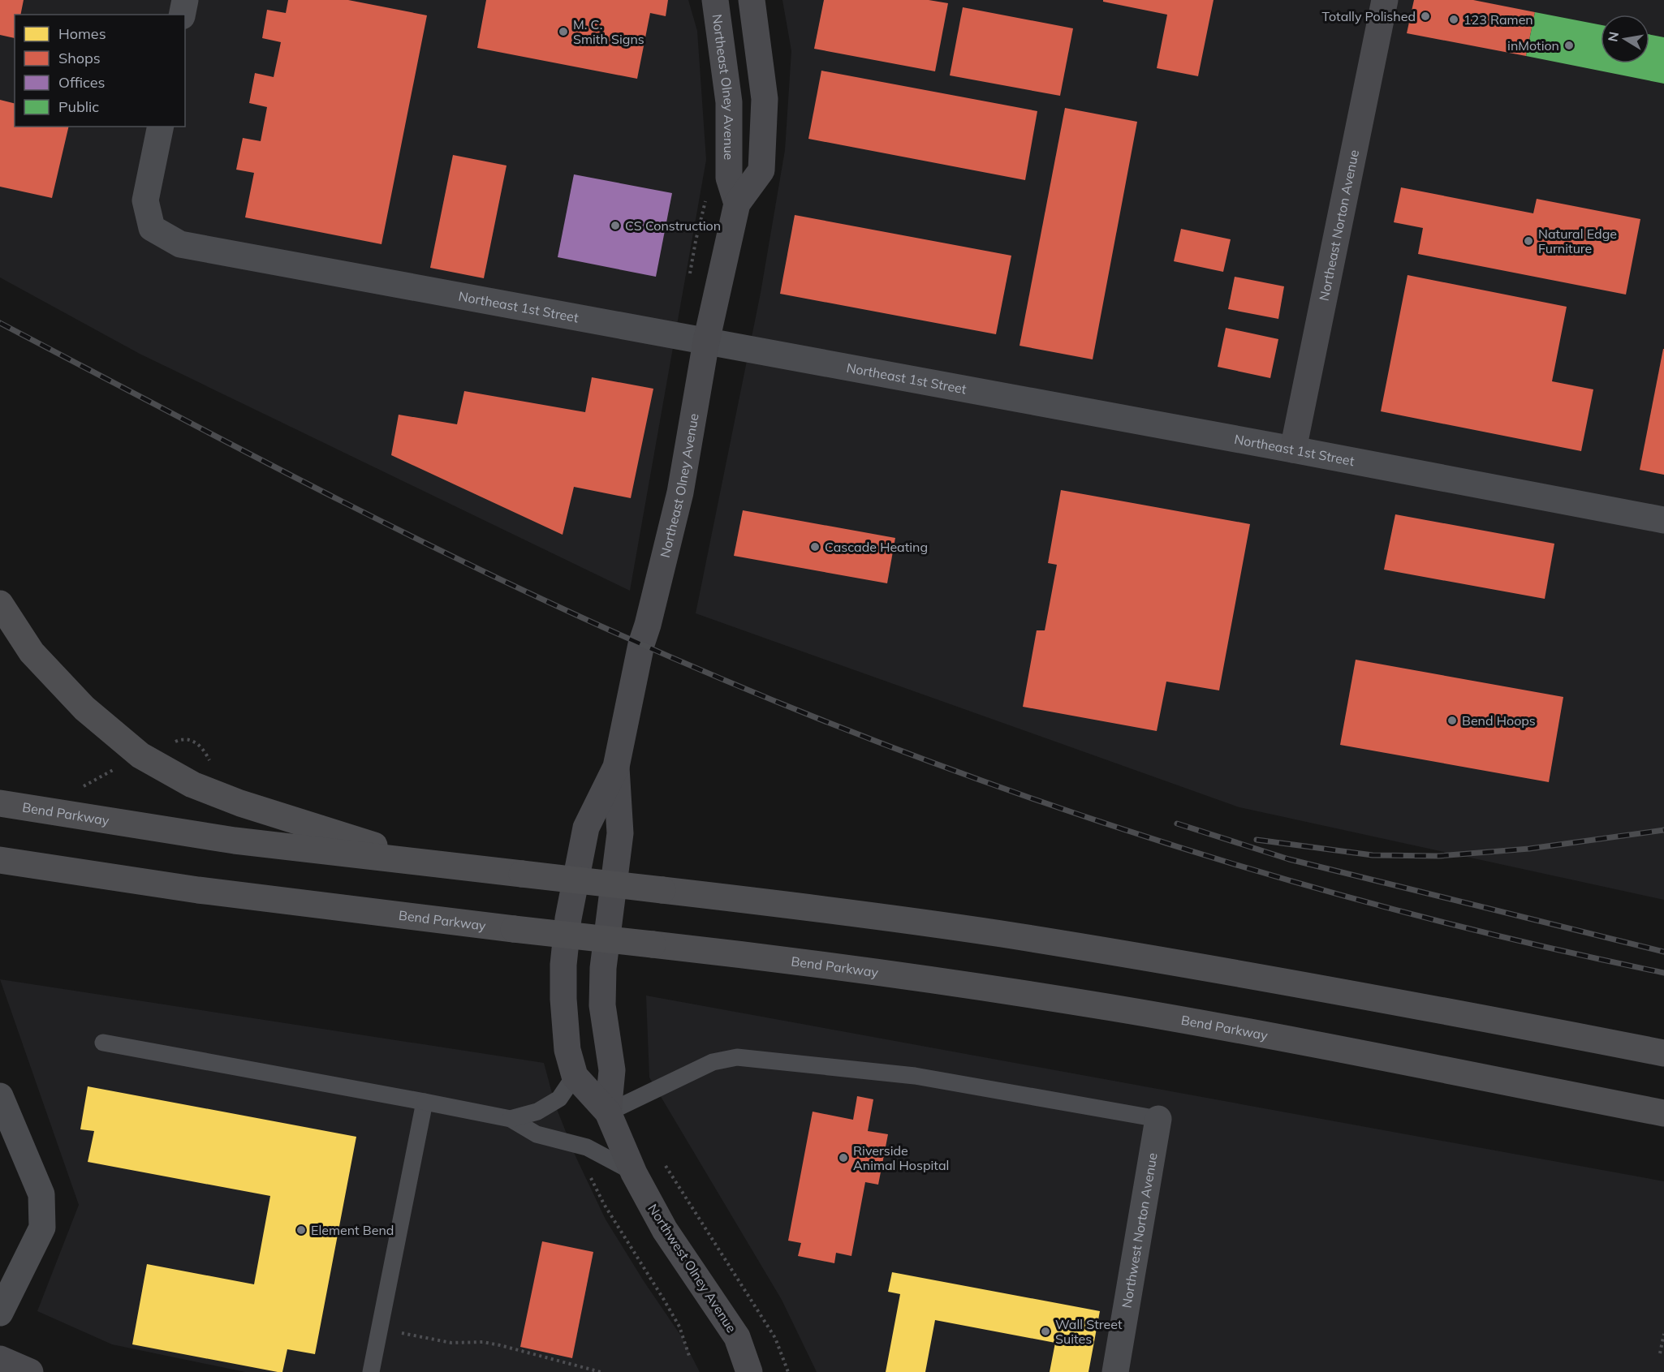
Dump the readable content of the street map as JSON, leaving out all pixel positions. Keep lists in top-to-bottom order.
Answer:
{
  "streets": {
    "highway": ["Bend Parkway"],
    "main road": ["Northeast Olney Avenue", "Northeast Norton Avenue", "Northwest Olney Avenue"],
    "street": ["Northeast 1st Street", "Northwest Norton Avenue"]
  },
  "crossings": [
    ["Northeast Olney Avenue", "Northeast 1st Street"],
    ["Northeast Olney Avenue", "Northwest Olney Avenue"],
    ["Northeast Norton Avenue", "Northeast 1st Street"]
  ],
  "places": [
    "Totally Polished",
    "123 Ramen",
    "M. C. Smith Signs",
    "inMotion",
    "CS Construction",
    "Natural Edge Furniture",
    "Cascade Heating",
    "Bend Hoops",
    "Riverside Animal Hospital",
    "Element Bend",
    "Wall Street Suites"
  ],
  "legend": [
    "Homes",
    "Shops",
    "Offices",
    "Public"
  ],
  "north": "left"
}
